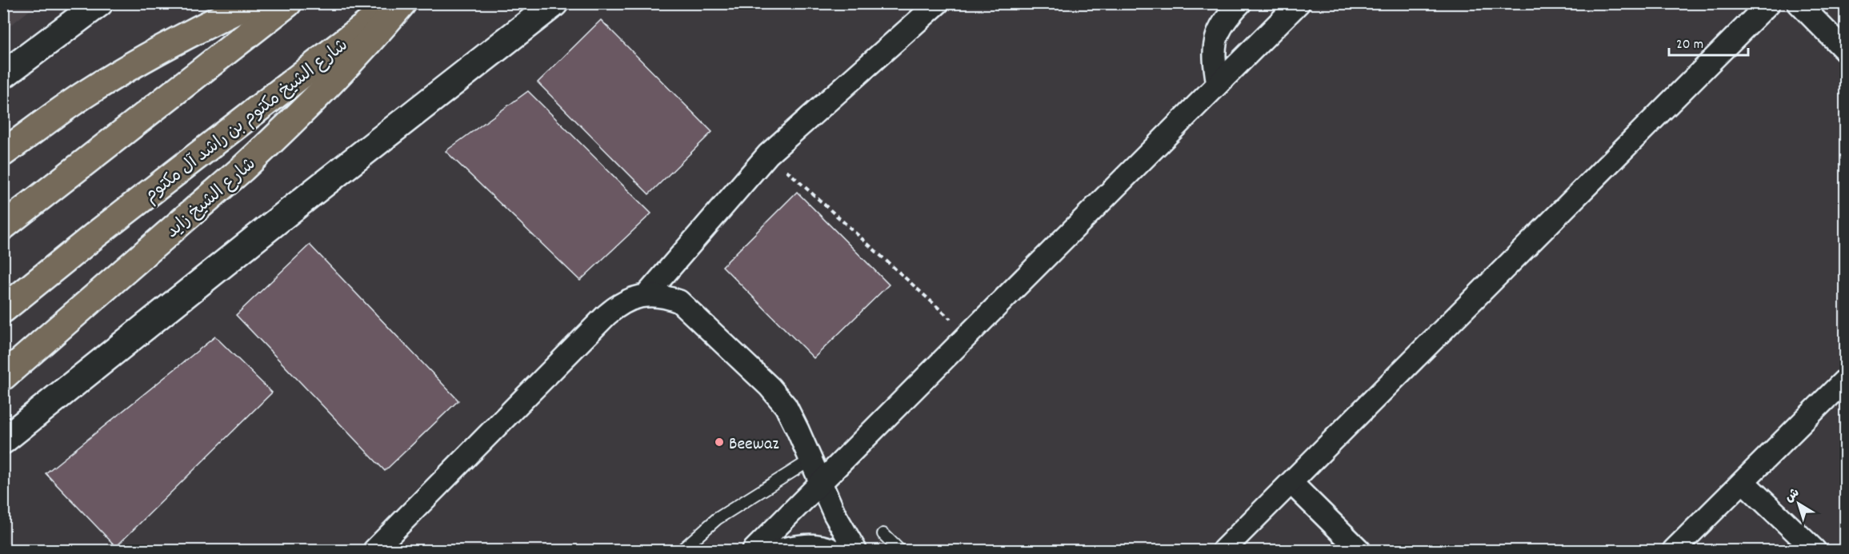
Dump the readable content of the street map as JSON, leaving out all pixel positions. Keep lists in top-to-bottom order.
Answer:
{
  "streets": {
    "main road": ["شارع الشيخ مكتوم بن راشد آل مكتوم", "شارع الشيخ زايد"]
  },
  "places": ["Beewaz"],
  "scale_bar": "20 m",
  "north": "top left"
}
